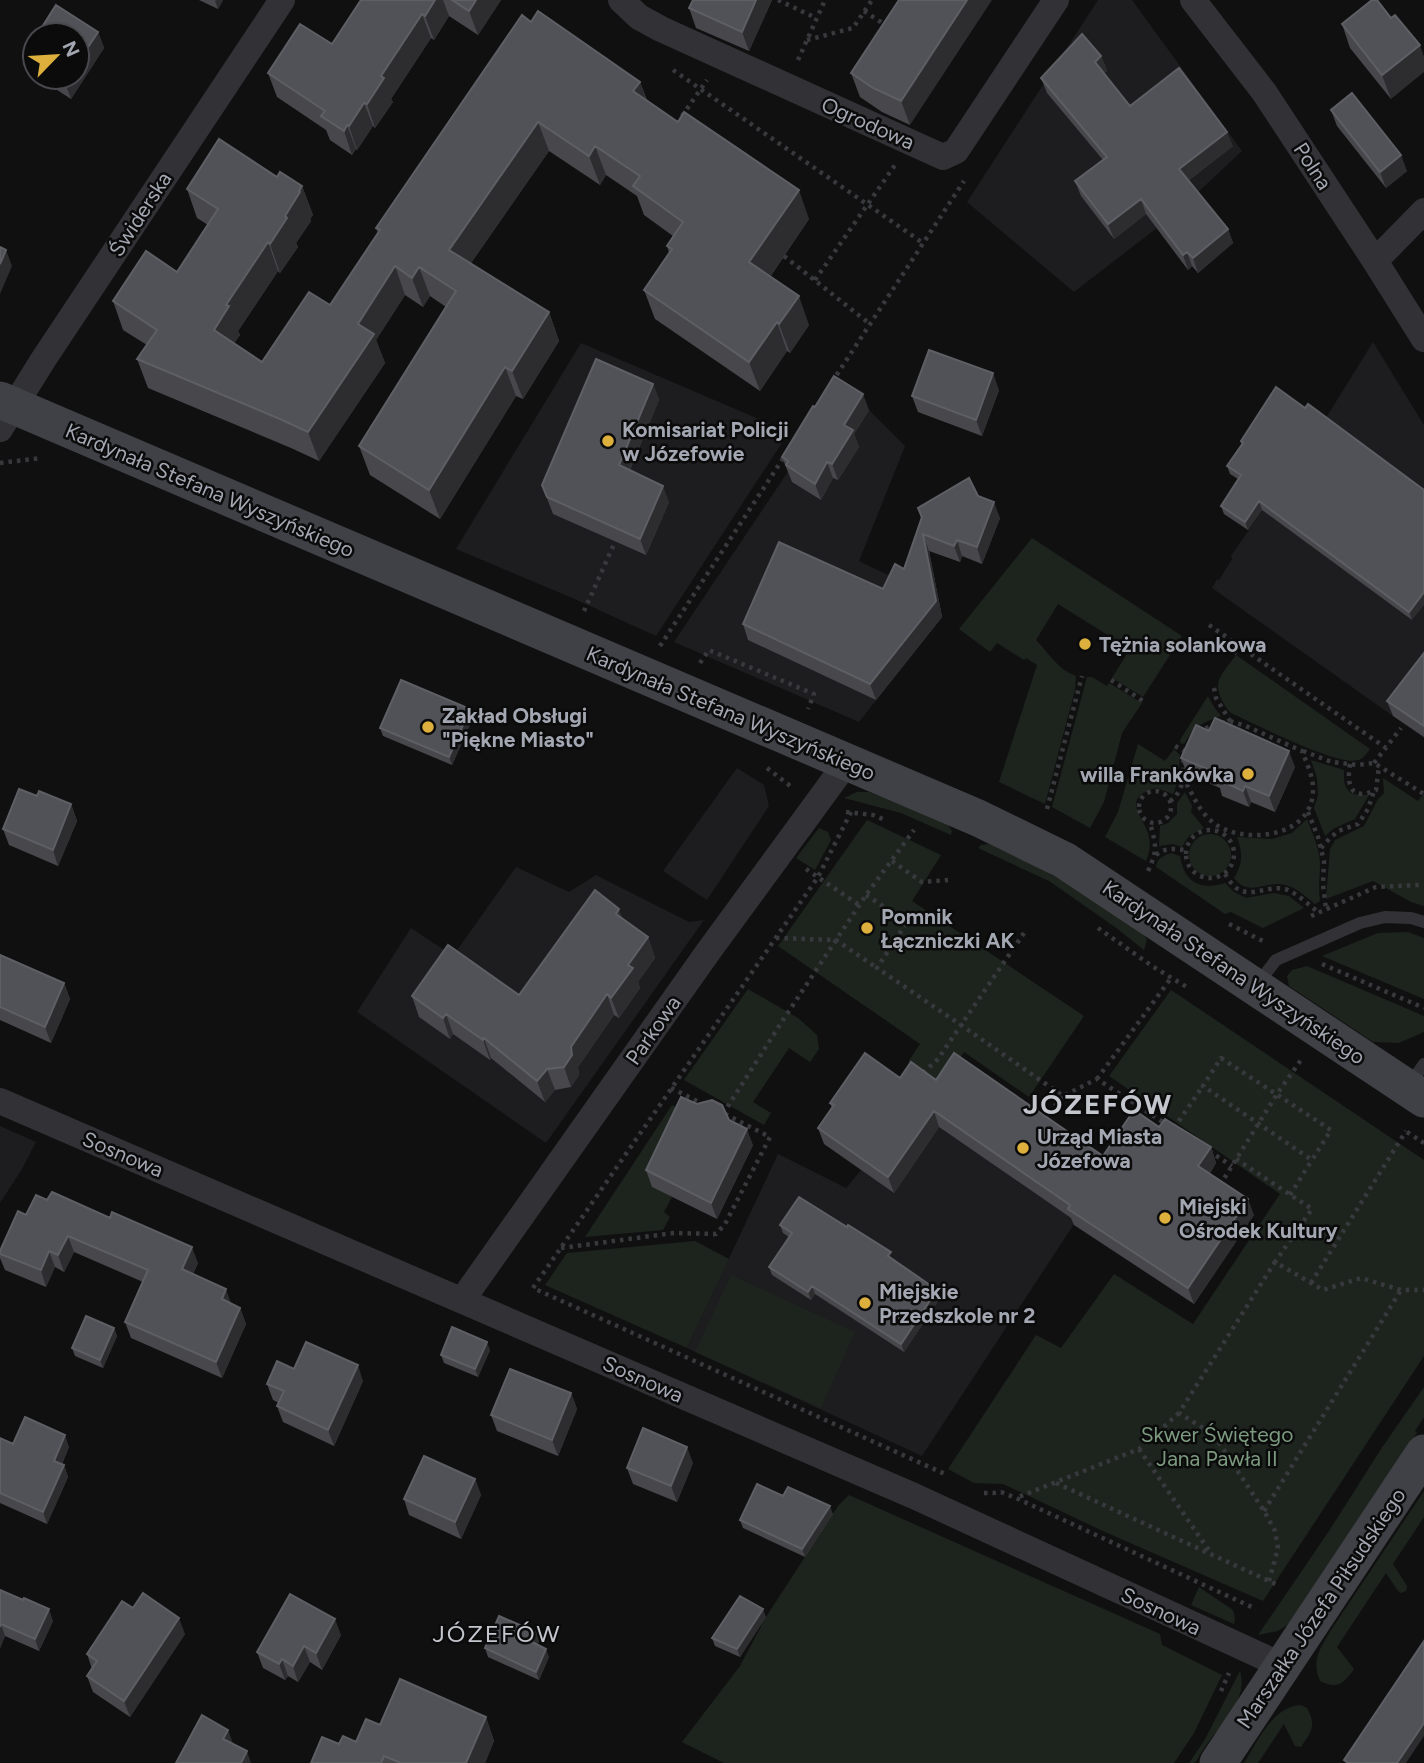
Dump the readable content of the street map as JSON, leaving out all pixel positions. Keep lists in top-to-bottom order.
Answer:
{
  "streets": {
    "street": [
      "Ogrodowa",
      "Polna",
      "Świderska",
      "Kardynała Stefana Wyszyńskiego",
      "Parkowa",
      "Sosnowa",
      "Marszałka Józefa Piłsudskiego"
    ]
  },
  "crossings": [
    ["Świderska", "Kardynała Stefana Wyszyńskiego"],
    ["Kardynała Stefana Wyszyńskiego", "Parkowa"],
    ["Parkowa", "Sosnowa"],
    ["Sosnowa", "Marszałka Józefa Piłsudskiego"]
  ],
  "districts": ["JÓZEFÓW", "JÓZEFÓW"],
  "parks": ["Skwer Świętego Jana Pawła II"],
  "places": [
    "Komisariat Policji w Józefowie",
    "Tężnia solankowa",
    "Zakład Obsługi \"Piękne Miasto\"",
    "willa Frankówka",
    "Pomnik Łączniczki AK",
    "Urząd Miasta Józefowa",
    "Miejski Ośrodek Kultury",
    "Miejskie Przedszkole nr 2"
  ],
  "north": "top right"
}
